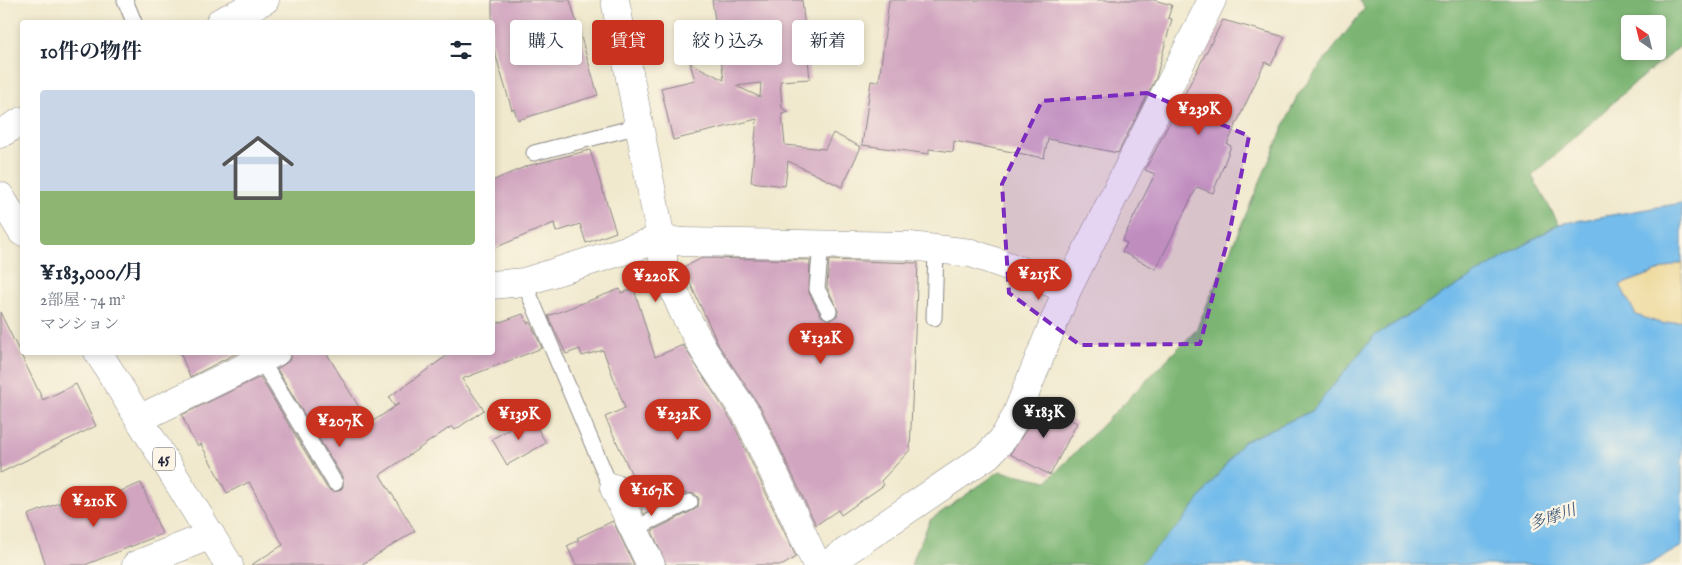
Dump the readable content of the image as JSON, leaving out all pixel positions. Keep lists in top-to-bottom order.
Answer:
{
  "streets": {
    "street": ["45"]
  },
  "water": ["多摩川"],
  "north": "top left",
  "page": {
    "chip": [
      "購入",
      "賃貸",
      "絞り込み",
      "新着"
    ],
    "heading": "10件の物件",
    "list": [
      {
        "name": "¥183,000/月",
        "note": "2部屋 · 74 m² · マンション"
      }
    ],
    "price": [
      "¥239K",
      "¥215K",
      "¥220K",
      "¥132K",
      "¥183K",
      "¥139K",
      "¥232K",
      "¥207K",
      "¥167K",
      "¥210K"
    ]
  }
}
